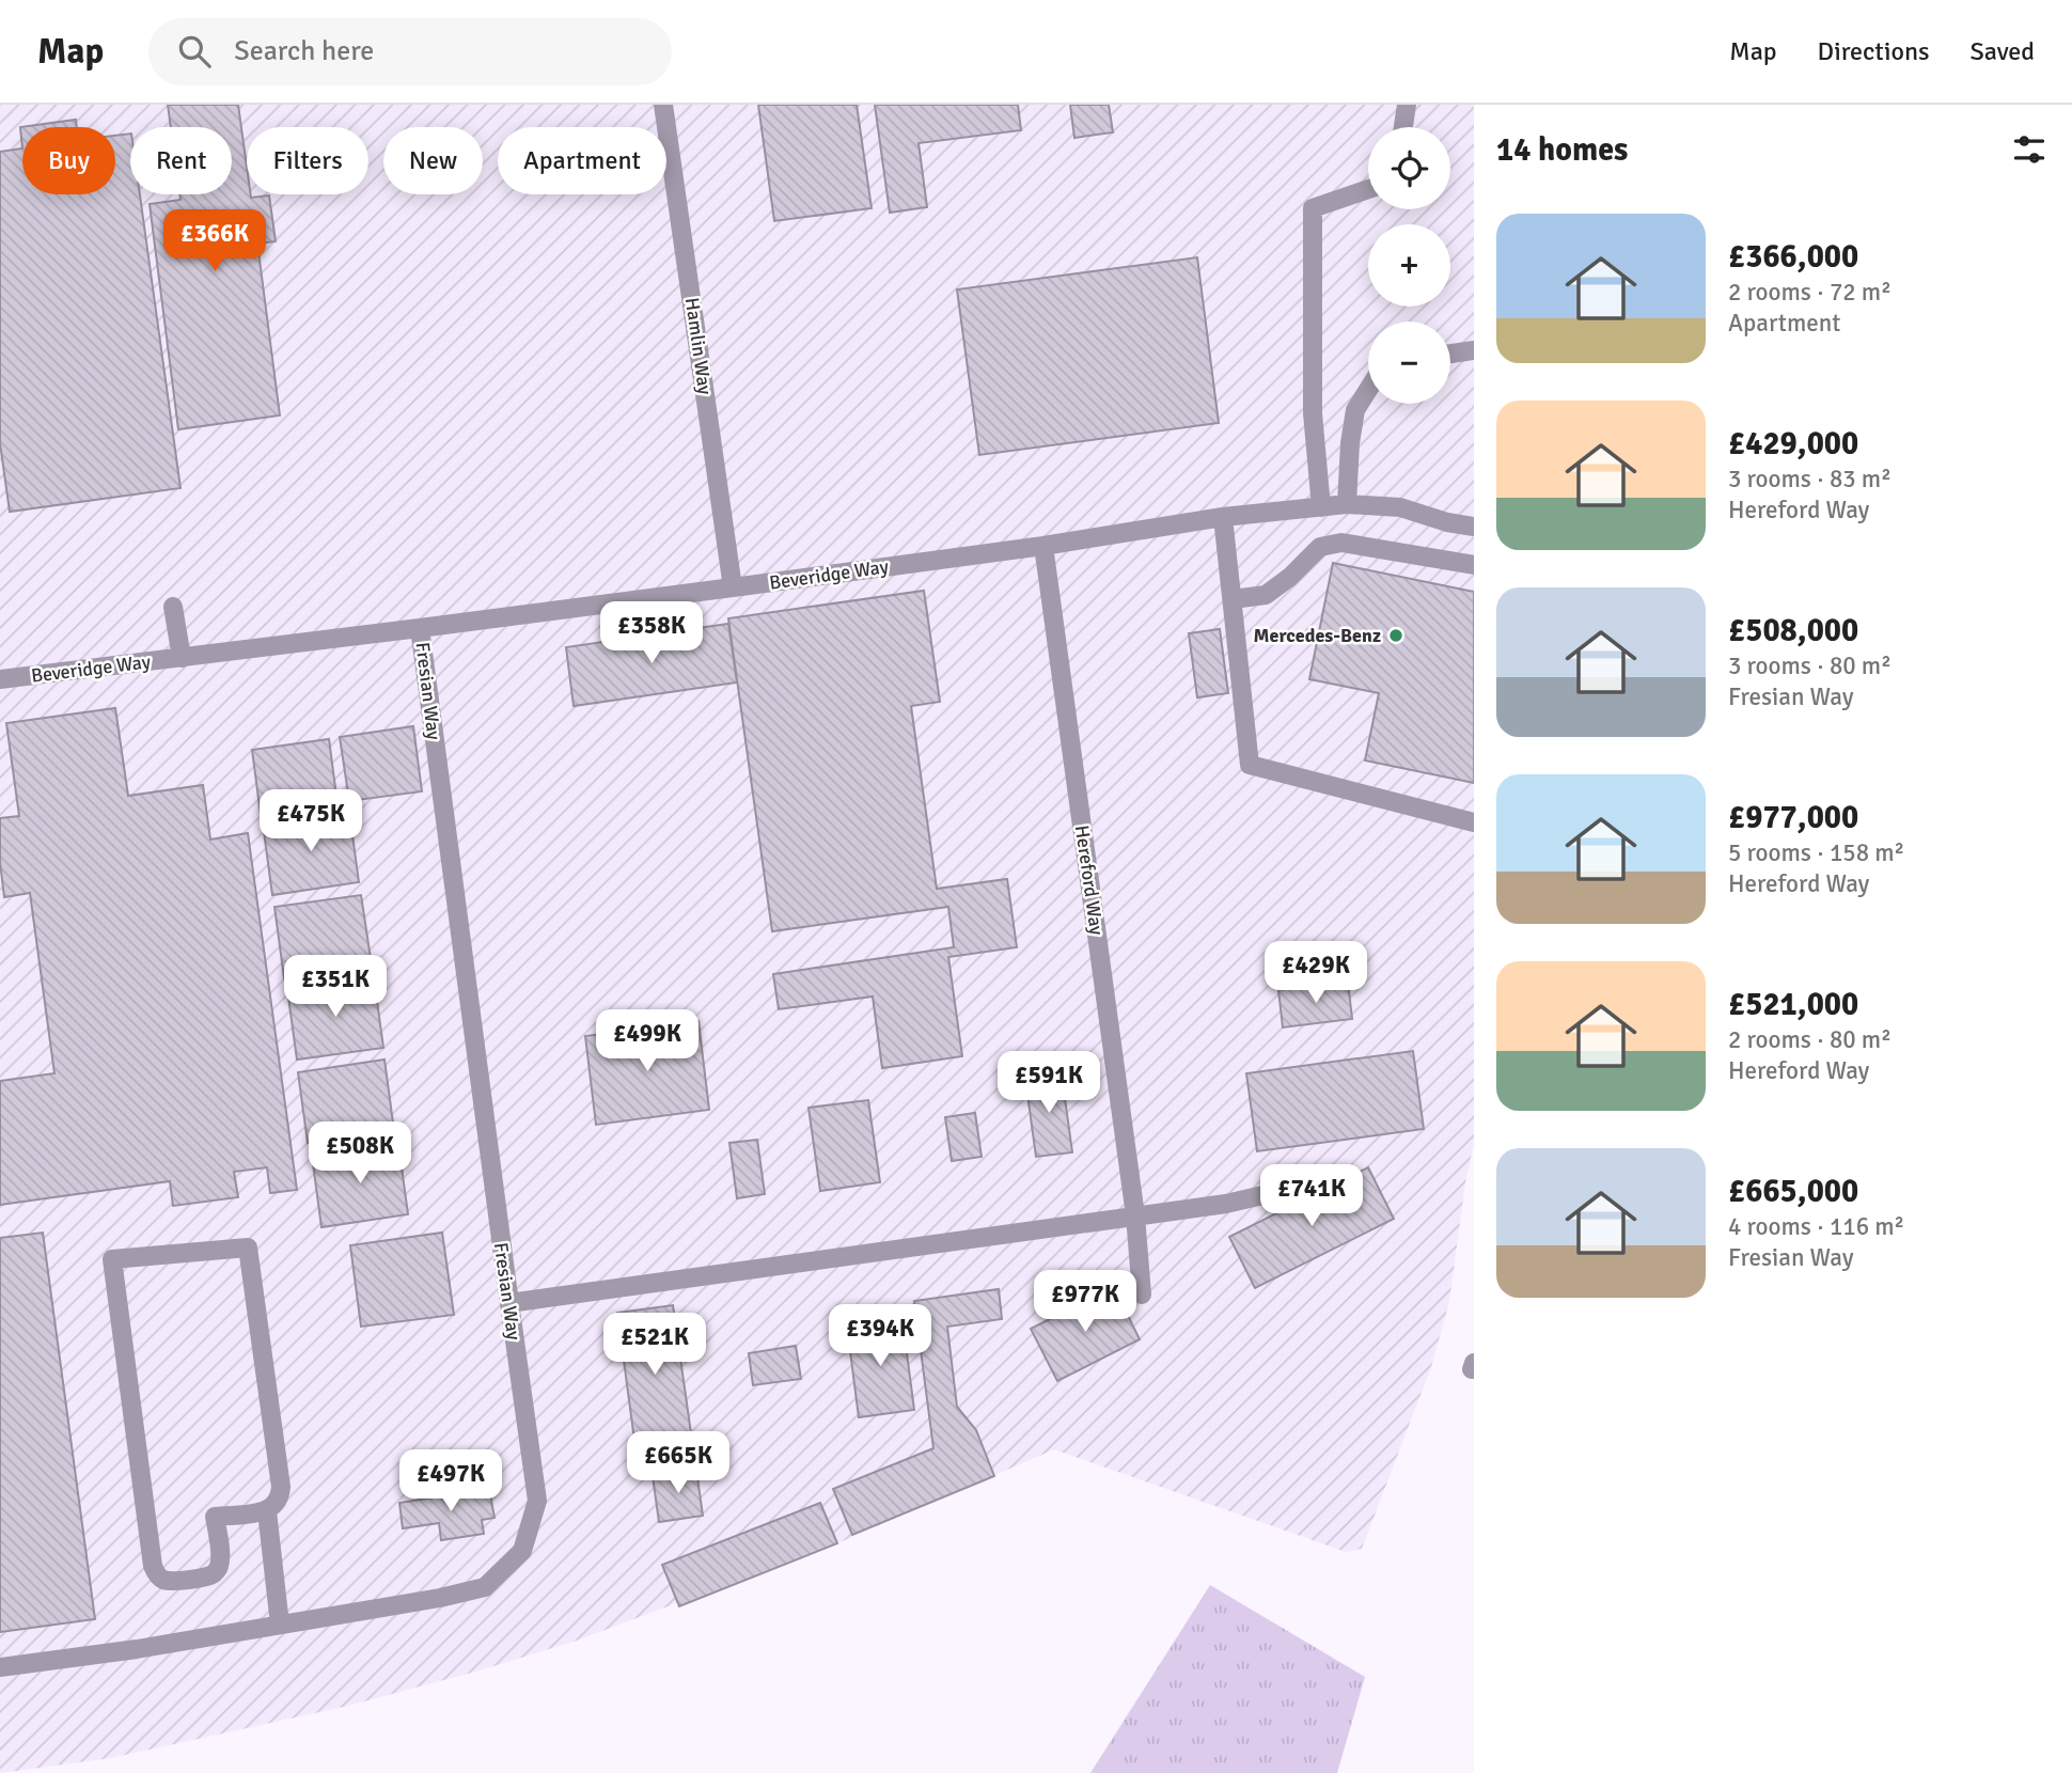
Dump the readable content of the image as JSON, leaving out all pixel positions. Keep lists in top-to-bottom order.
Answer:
{
  "streets": {
    "street": [
      "Hamlin Way",
      "Beveridge Way",
      "Fresian Way",
      "Hereford Way"
    ]
  },
  "crossings": [
    ["Hamlin Way", "Beveridge Way"],
    ["Beveridge Way", "Fresian Way"],
    ["Beveridge Way", "Hereford Way"]
  ],
  "places": ["Mercedes-Benz"],
  "page": {
    "header": "Map",
    "search": "Search here",
    "nav": ["Map", "Directions", "Saved"],
    "heading": "14 homes",
    "map_buttons": ["+", "−"],
    "chip": [
      "Buy",
      "Rent",
      "Filters",
      "New",
      "Apartment"
    ],
    "list": [
      {
        "name": "£366,000",
        "note": "2 rooms · 72 m² · Apartment"
      },
      {
        "name": "£429,000",
        "note": "3 rooms · 83 m² · Hereford Way"
      },
      {
        "name": "£508,000",
        "note": "3 rooms · 80 m² · Fresian Way"
      },
      {
        "name": "£977,000",
        "note": "5 rooms · 158 m² · Hereford Way"
      },
      {
        "name": "£521,000",
        "note": "2 rooms · 80 m² · Hereford Way"
      },
      {
        "name": "£665,000",
        "note": "4 rooms · 116 m² · Fresian Way"
      }
    ],
    "price": [
      "£366K",
      "£358K",
      "£475K",
      "£429K",
      "£351K",
      "£499K",
      "£591K",
      "£508K",
      "£741K",
      "£977K",
      "£394K",
      "£521K",
      "£665K",
      "£497K"
    ]
  }
}
